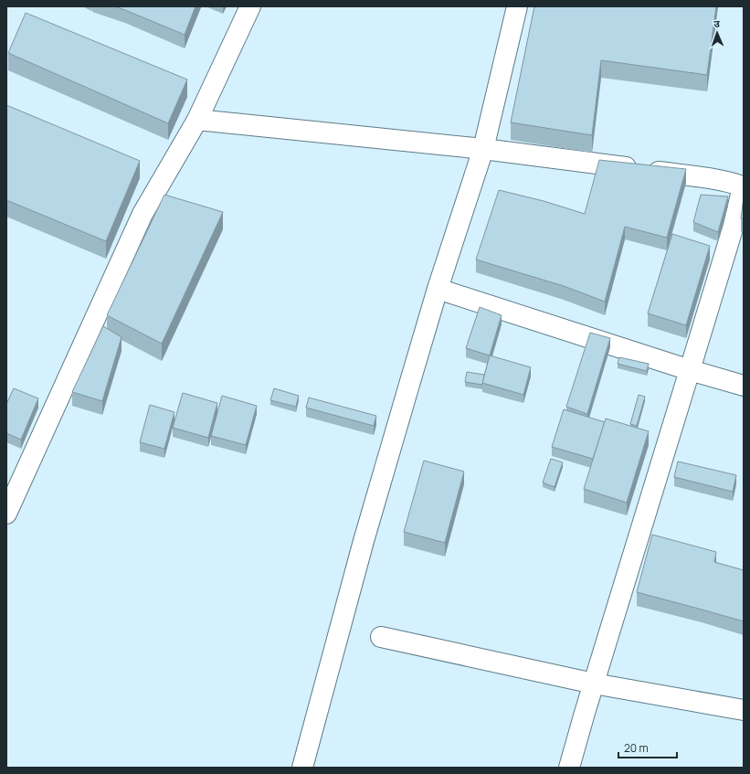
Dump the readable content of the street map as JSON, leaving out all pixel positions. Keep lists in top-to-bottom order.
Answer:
{
  "scale_bar": "20 m",
  "north": "top"
}
